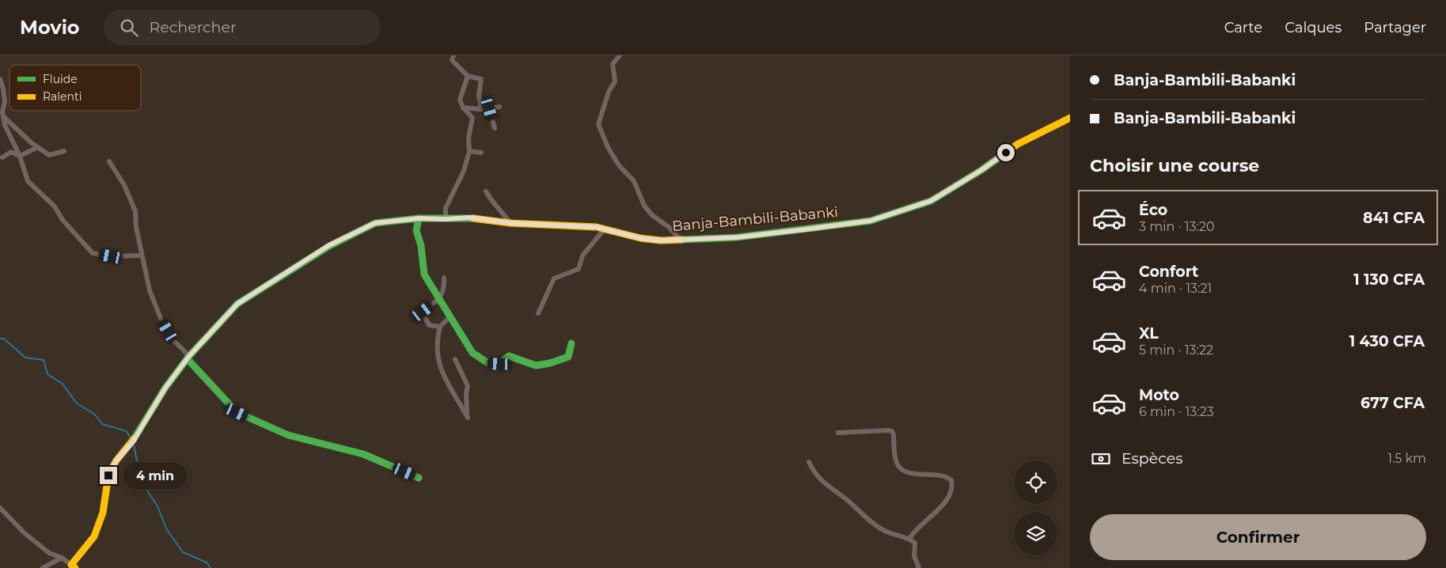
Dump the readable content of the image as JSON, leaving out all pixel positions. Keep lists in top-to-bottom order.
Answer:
{
  "streets": {
    "street": ["Banja-Bambili-Babanki"]
  },
  "legend": ["Fluide", "Ralenti"],
  "page": {
    "header": "Movio",
    "search": "Rechercher",
    "nav": ["Carte", "Calques", "Partager"],
    "banner": ["Banja-Bambili-Babanki", "Banja-Bambili-Babanki"],
    "heading": "Choisir une course",
    "list": [
      {
        "name": "Éco",
        "note": "3 min · 13:20",
        "value": "841 CFA"
      },
      {
        "name": "Confort",
        "note": "4 min · 13:21",
        "value": "1 130 CFA"
      },
      {
        "name": "XL",
        "note": "5 min · 13:22",
        "value": "1 430 CFA"
      },
      {
        "name": "Moto",
        "note": "6 min · 13:23",
        "value": "677 CFA"
      }
    ],
    "pay": ["Espèces", "1.5 km"],
    "bubble": "4 min",
    "buttons": "Confirmer"
  }
}
